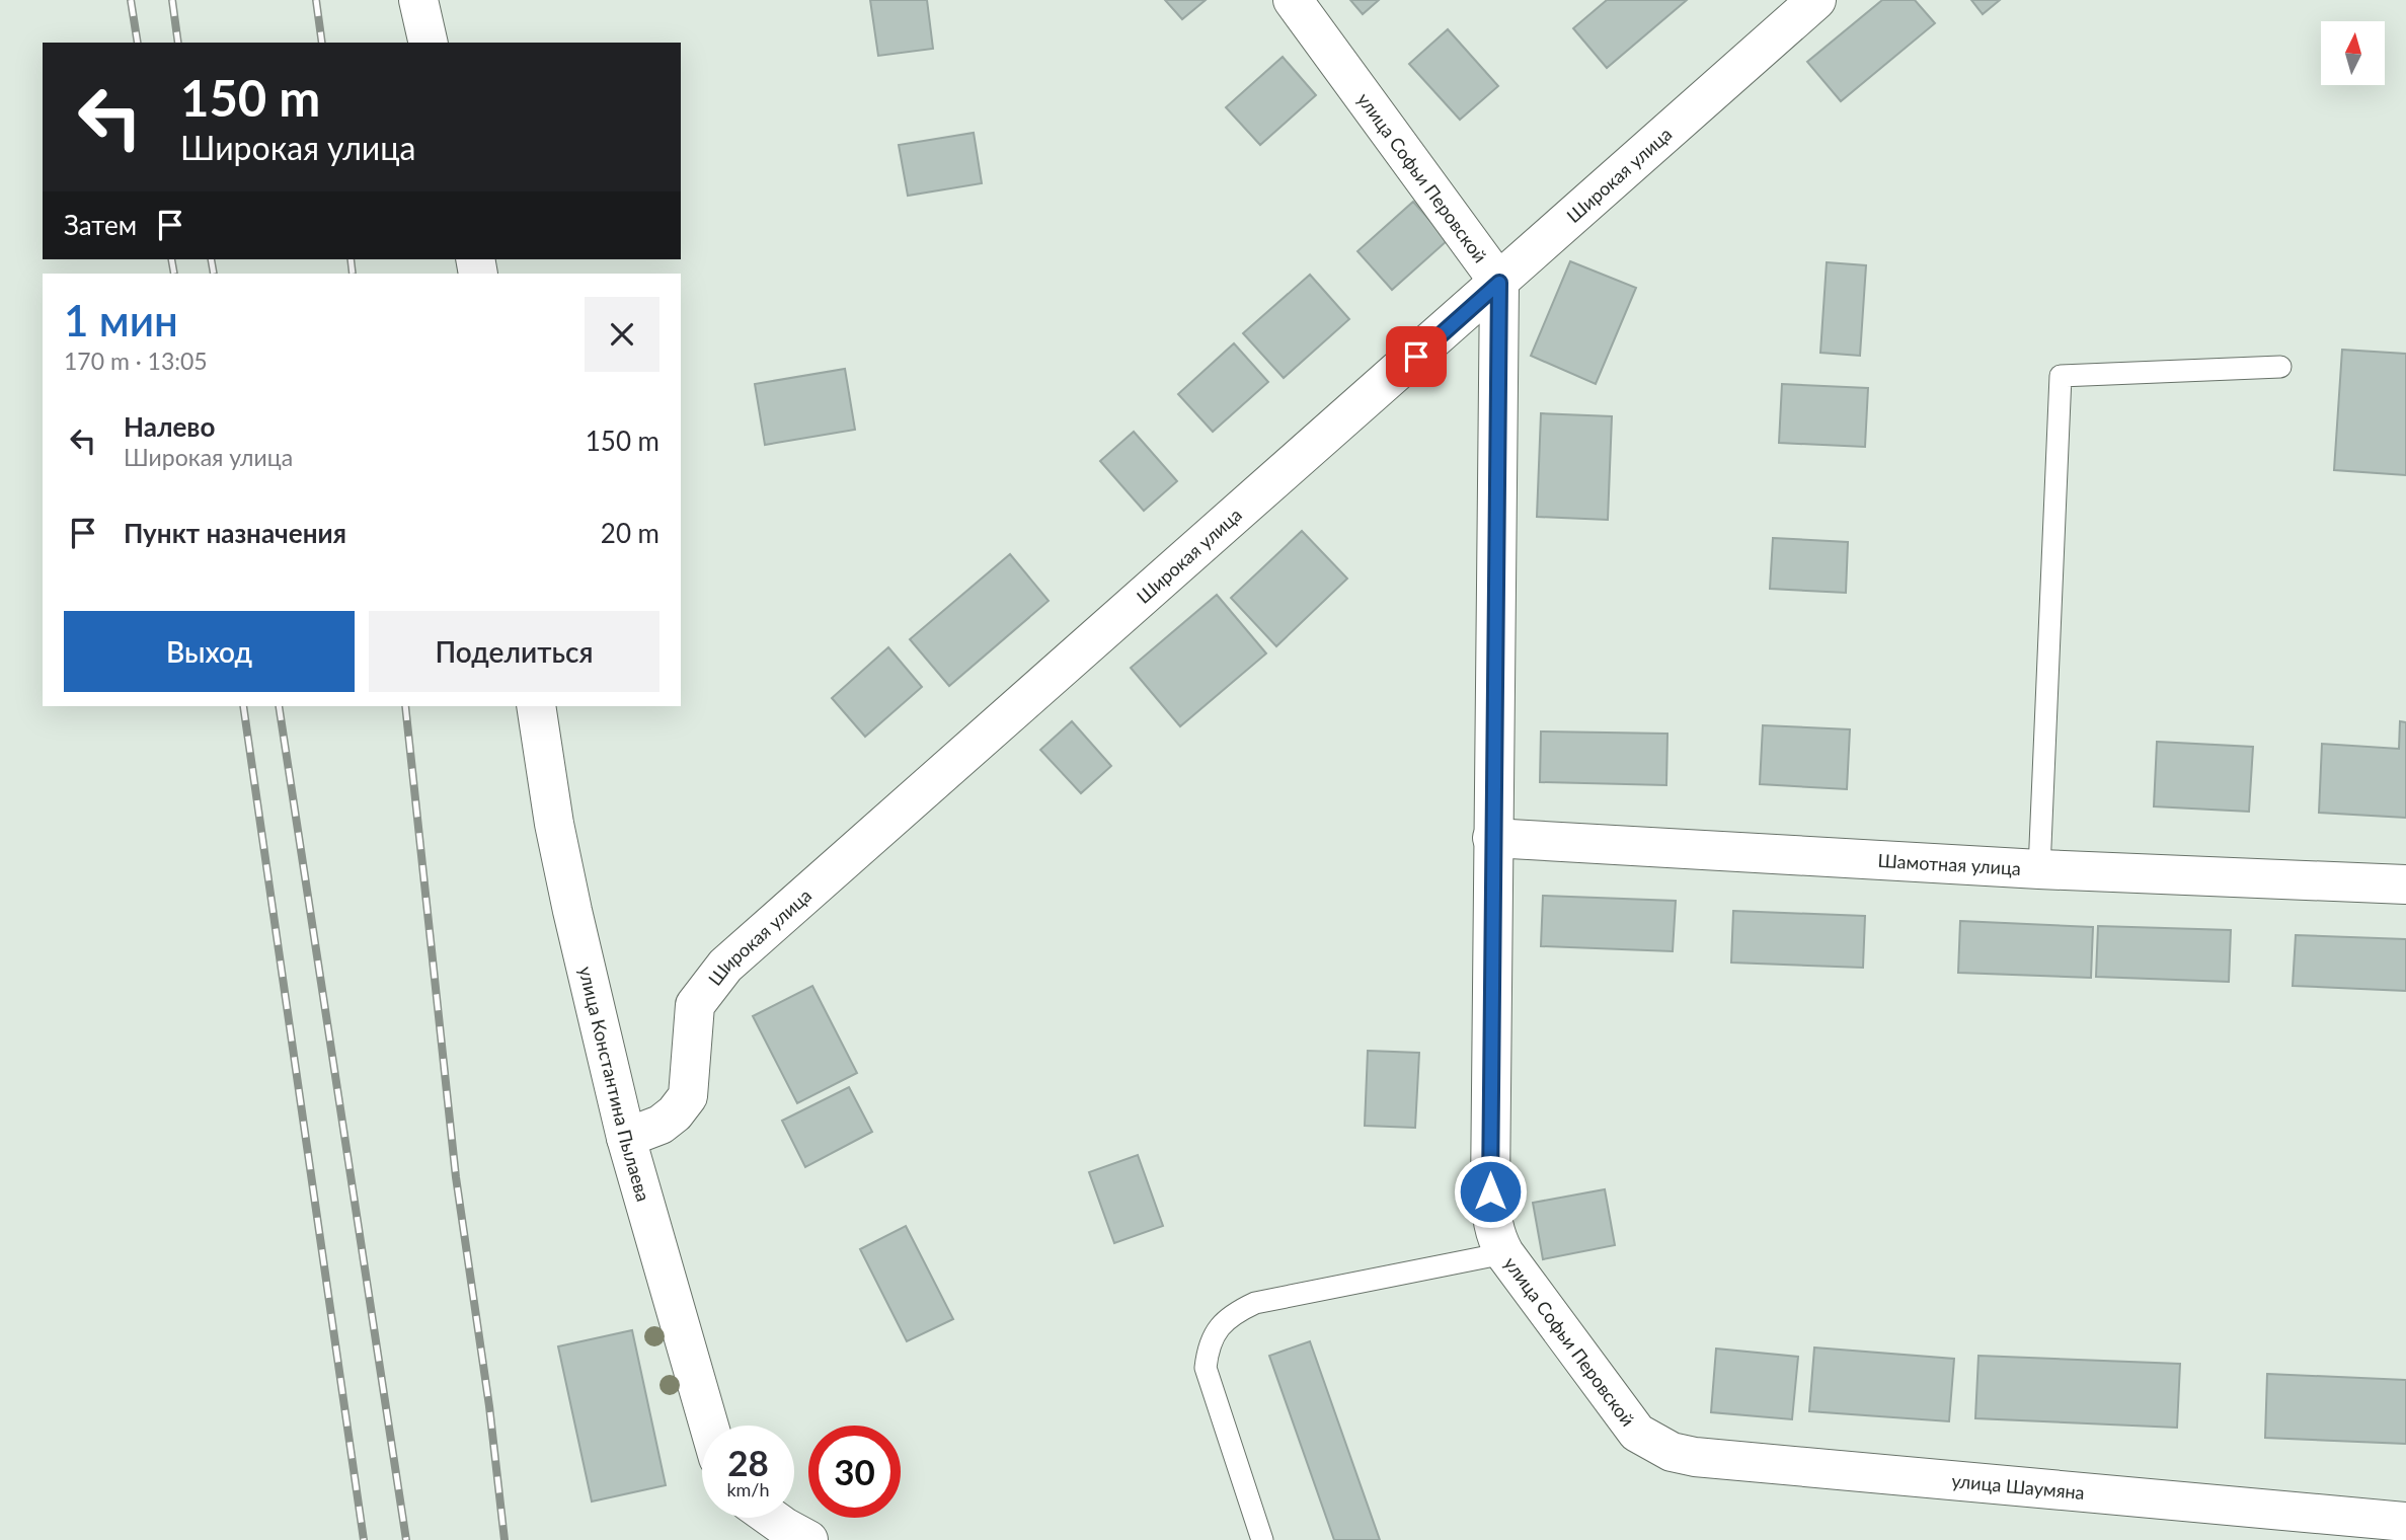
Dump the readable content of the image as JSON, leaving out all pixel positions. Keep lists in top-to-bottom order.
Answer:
{
  "streets": {
    "street": [
      "Широкая улица",
      "улица Софьи Перовской",
      "Шамотная улица",
      "улица Константина Пылаева",
      "улица Шаумяна"
    ]
  },
  "crossings": [
    ["Широкая улица", "улица Софьи Перовской"],
    ["Широкая улица", "улица Константина Пылаева"],
    ["улица Софьи Перовской", "Шамотная улица"],
    ["улица Софьи Перовской", "улица Шаумяна"]
  ],
  "north": "top",
  "page": {
    "turn": ["150 m", "Широкая улица"],
    "then": "Затем",
    "heading": ["1 мин", "170 m · 13:05"],
    "list": [
      {
        "name": "Налево",
        "note": "Широкая улица",
        "value": "150 m"
      },
      {
        "name": "Пункт назначения",
        "value": "20 m"
      }
    ],
    "buttons": ["Выход", "Поделиться"],
    "speed": "28 km/h",
    "limit": "30"
  }
}
